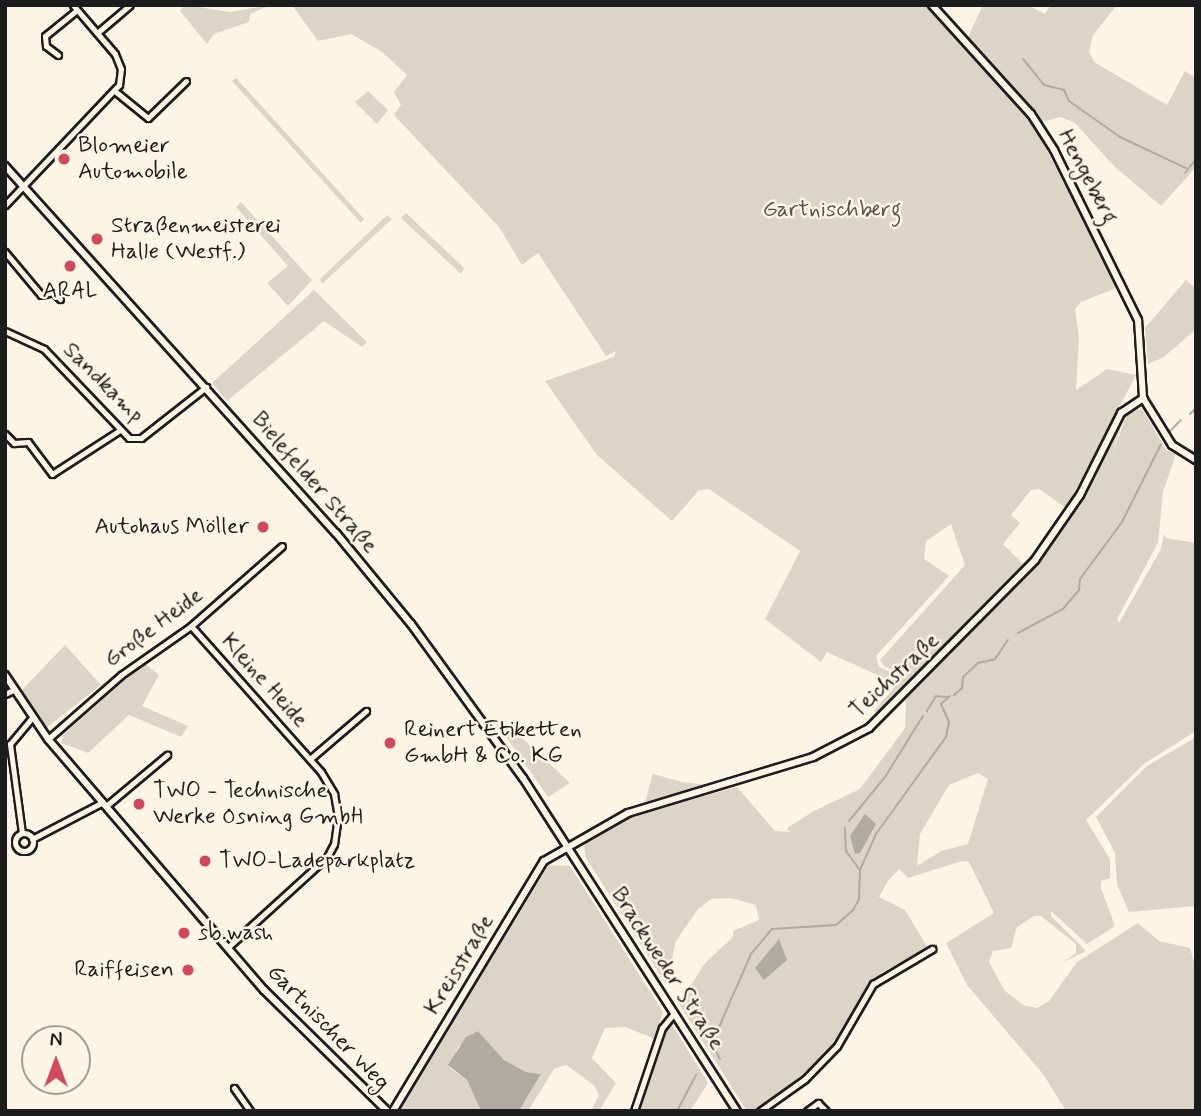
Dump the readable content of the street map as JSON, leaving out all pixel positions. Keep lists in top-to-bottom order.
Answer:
{
  "streets": {
    "street": [
      "Hengeberg",
      "Sandkamp",
      "Bielefelder Straße",
      "Große Heide",
      "Teichstraße",
      "Kleine Heide",
      "Kreisstraße",
      "Brackweder Straße",
      "Gartnischer Weg"
    ]
  },
  "crossings": [
    ["Hengeberg", "Teichstraße"],
    ["Sandkamp", "Bielefelder Straße"],
    ["Bielefelder Straße", "Teichstraße"],
    ["Bielefelder Straße", "Kreisstraße"],
    ["Bielefelder Straße", "Brackweder Straße"],
    ["Große Heide", "Kleine Heide"],
    ["Große Heide", "Gartnischer Weg"],
    ["Teichstraße", "Kreisstraße"],
    ["Teichstraße", "Brackweder Straße"],
    ["Kleine Heide", "Gartnischer Weg"],
    ["Kreisstraße", "Brackweder Straße"]
  ],
  "parks": ["Gartnischberg"],
  "places": [
    "Blomeier Automobile",
    "Straßenmeisterei Halle (Westf.)",
    "ARAL",
    "Autohaus Möller",
    "Reinert Etiketten GmbH & Co. KG",
    "TWO - Technische Werke Osning GmbH",
    "TWO-Ladeparkplatz",
    "sb.wash",
    "Raiffeisen"
  ],
  "north": "top"
}
